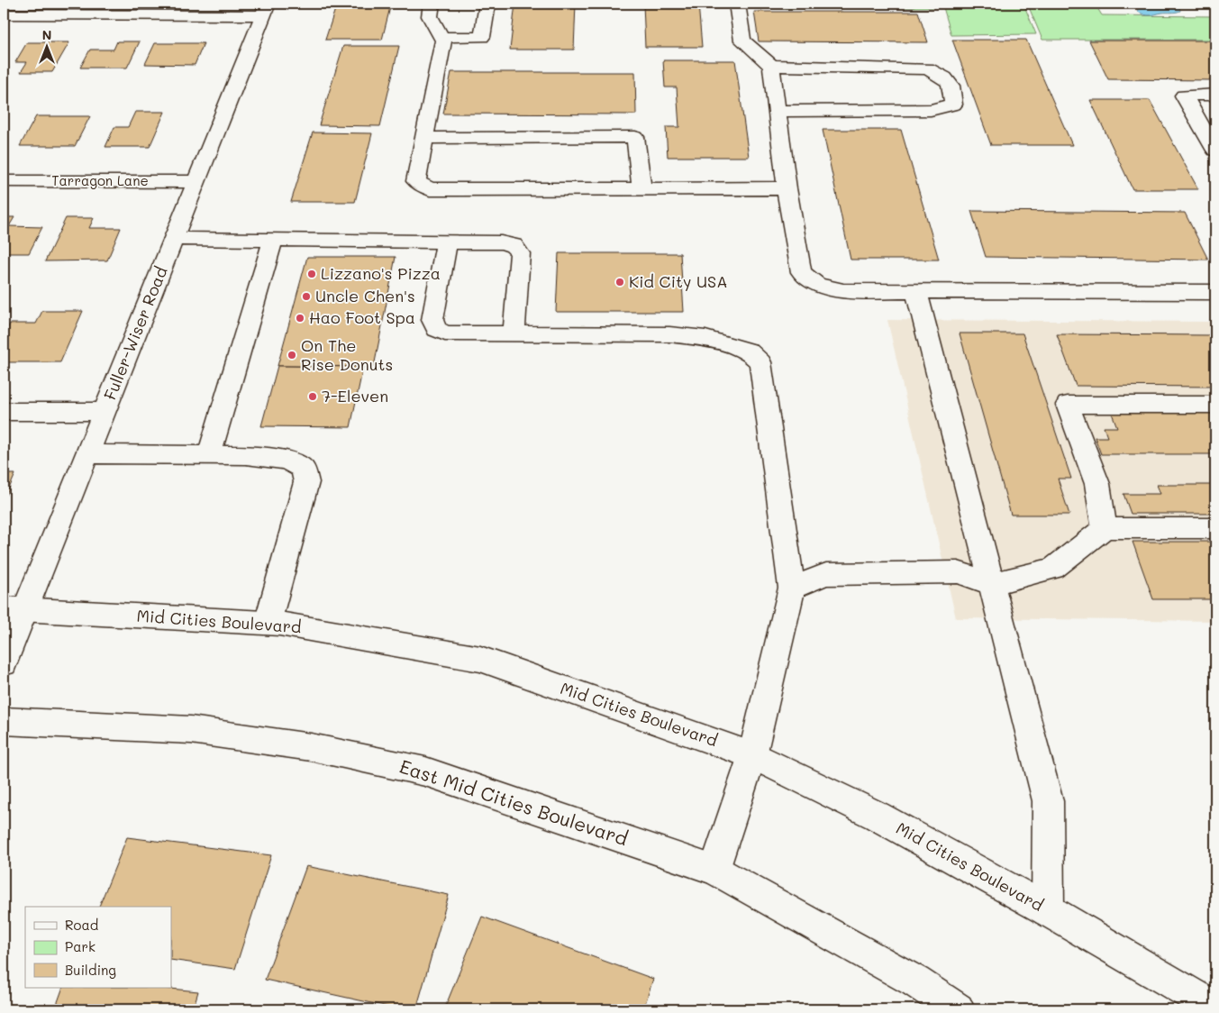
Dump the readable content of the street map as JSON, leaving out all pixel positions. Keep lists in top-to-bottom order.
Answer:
{
  "streets": {
    "street": [
      "Tarragon Lane",
      "Fuller-Wiser Road",
      "Mid Cities Boulevard",
      "East Mid Cities Boulevard"
    ]
  },
  "crossings": [
    ["Tarragon Lane", "Fuller-Wiser Road"],
    ["Fuller-Wiser Road", "Mid Cities Boulevard"]
  ],
  "places": [
    "Lizzano's Pizza",
    "Kid City USA",
    "Uncle Chen's",
    "Hao Foot Spa",
    "On The Rise Donuts",
    "7-Eleven"
  ],
  "legend": ["Road", "Park", "Building"],
  "north": "top"
}
